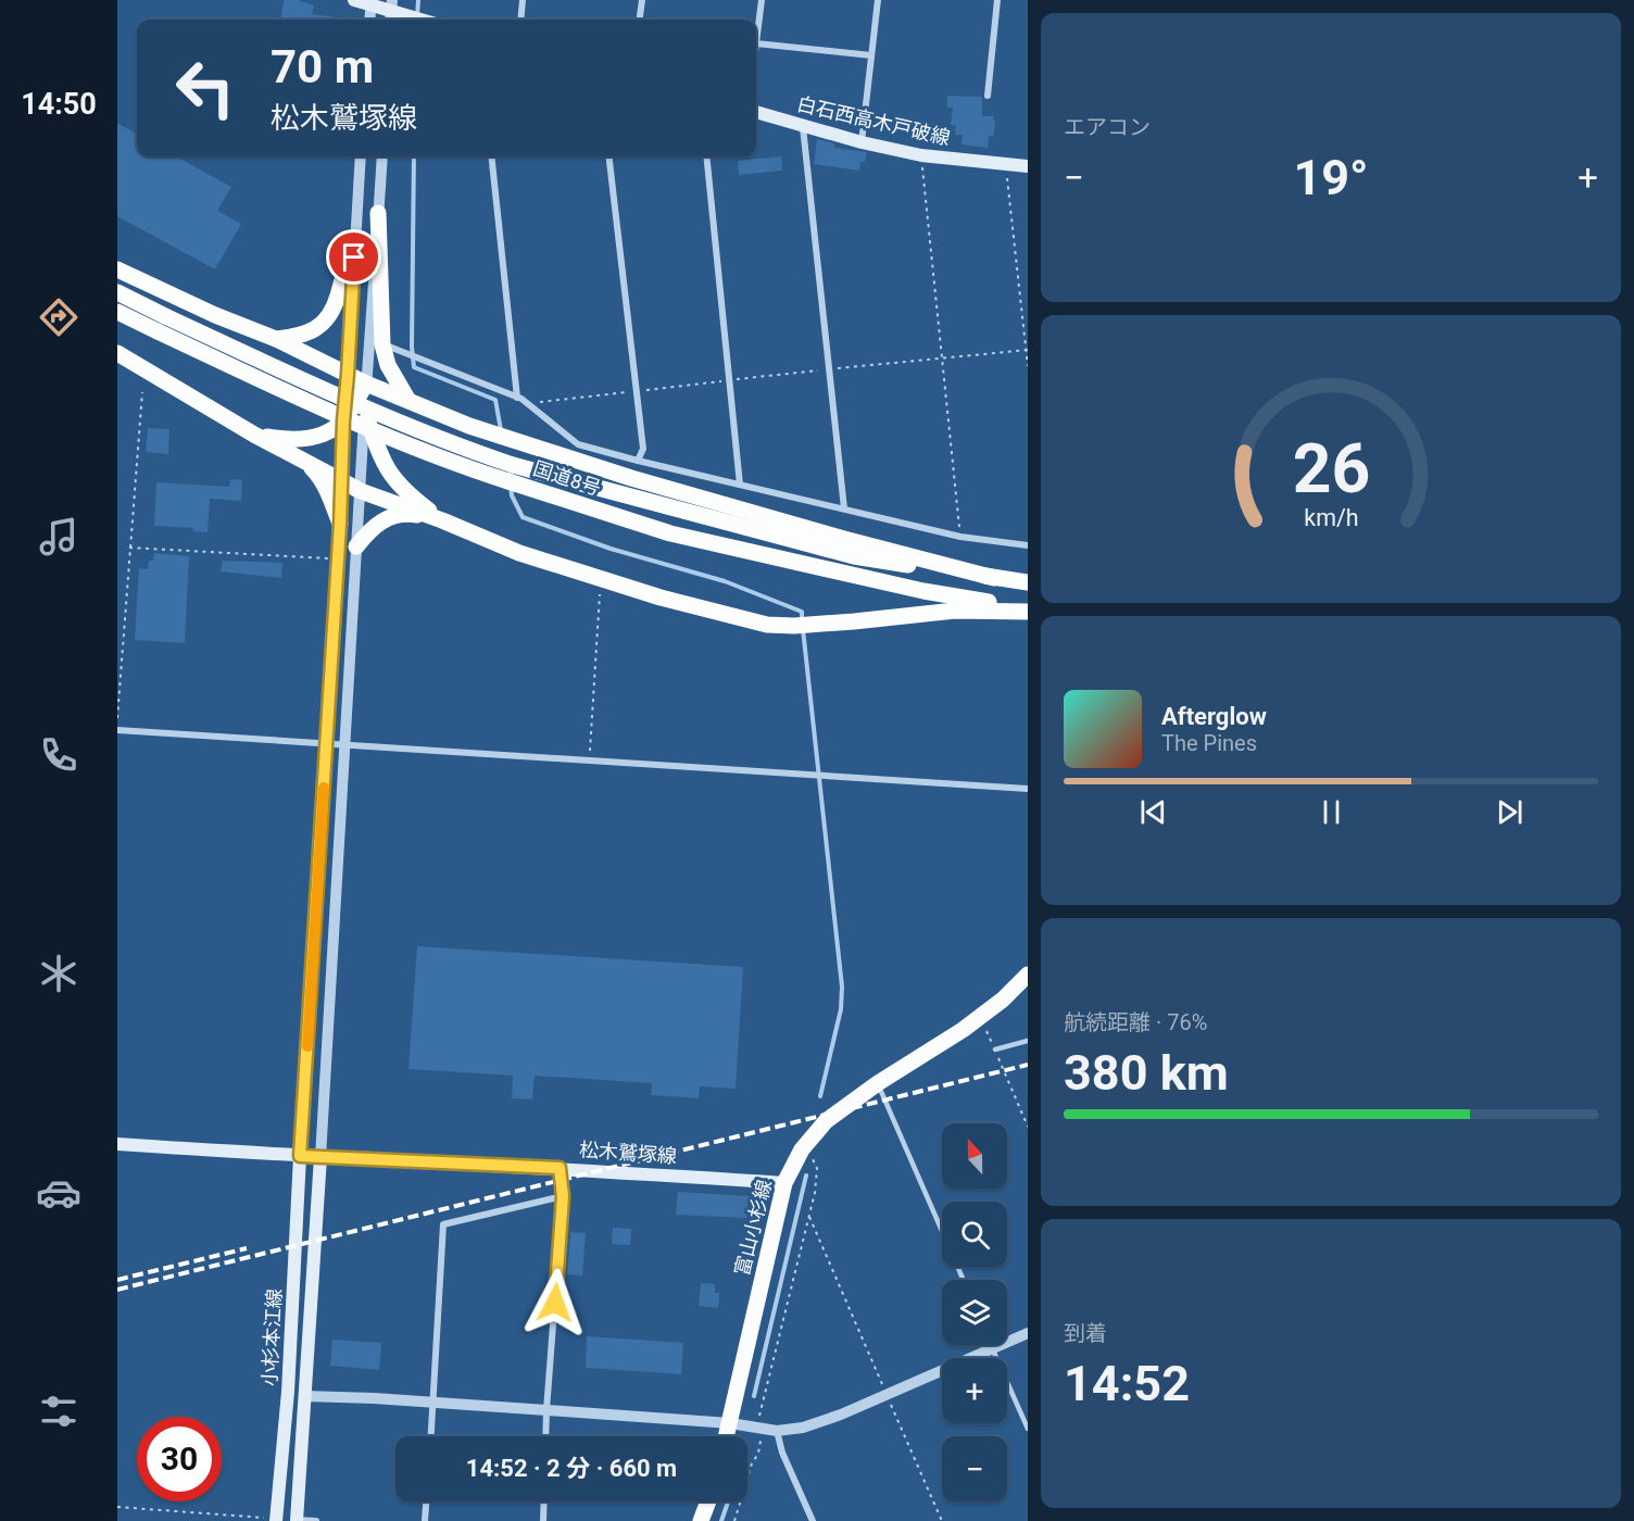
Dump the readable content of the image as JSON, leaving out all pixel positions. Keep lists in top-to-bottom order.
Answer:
{
  "streets": {
    "highway": ["国道8号"],
    "main road": [
      "白石西高木戸破線",
      "松木鷲塚線",
      "富山小杉線",
      "小杉本江線"
    ]
  },
  "crossings": [
    ["松木鷲塚線", "富山小杉線"],
    ["松木鷲塚線", "小杉本江線"]
  ],
  "north": "top",
  "page": {
    "tabs": "14:50",
    "tile": [
      "エアコン",
      ["航続距離 · 76%", "380 km"],
      ["到着", "14:52"]
    ],
    "turn": ["70 m", "松木鷲塚線"],
    "heat": ["−", "19°", "+"],
    "song": ["Afterglow", "The Pines"],
    "map_buttons": ["+", "−"],
    "limit": "30",
    "trip": "14:52 · 2 分 · 660 m",
    "gauge": ["26", "km/h"]
  }
}
